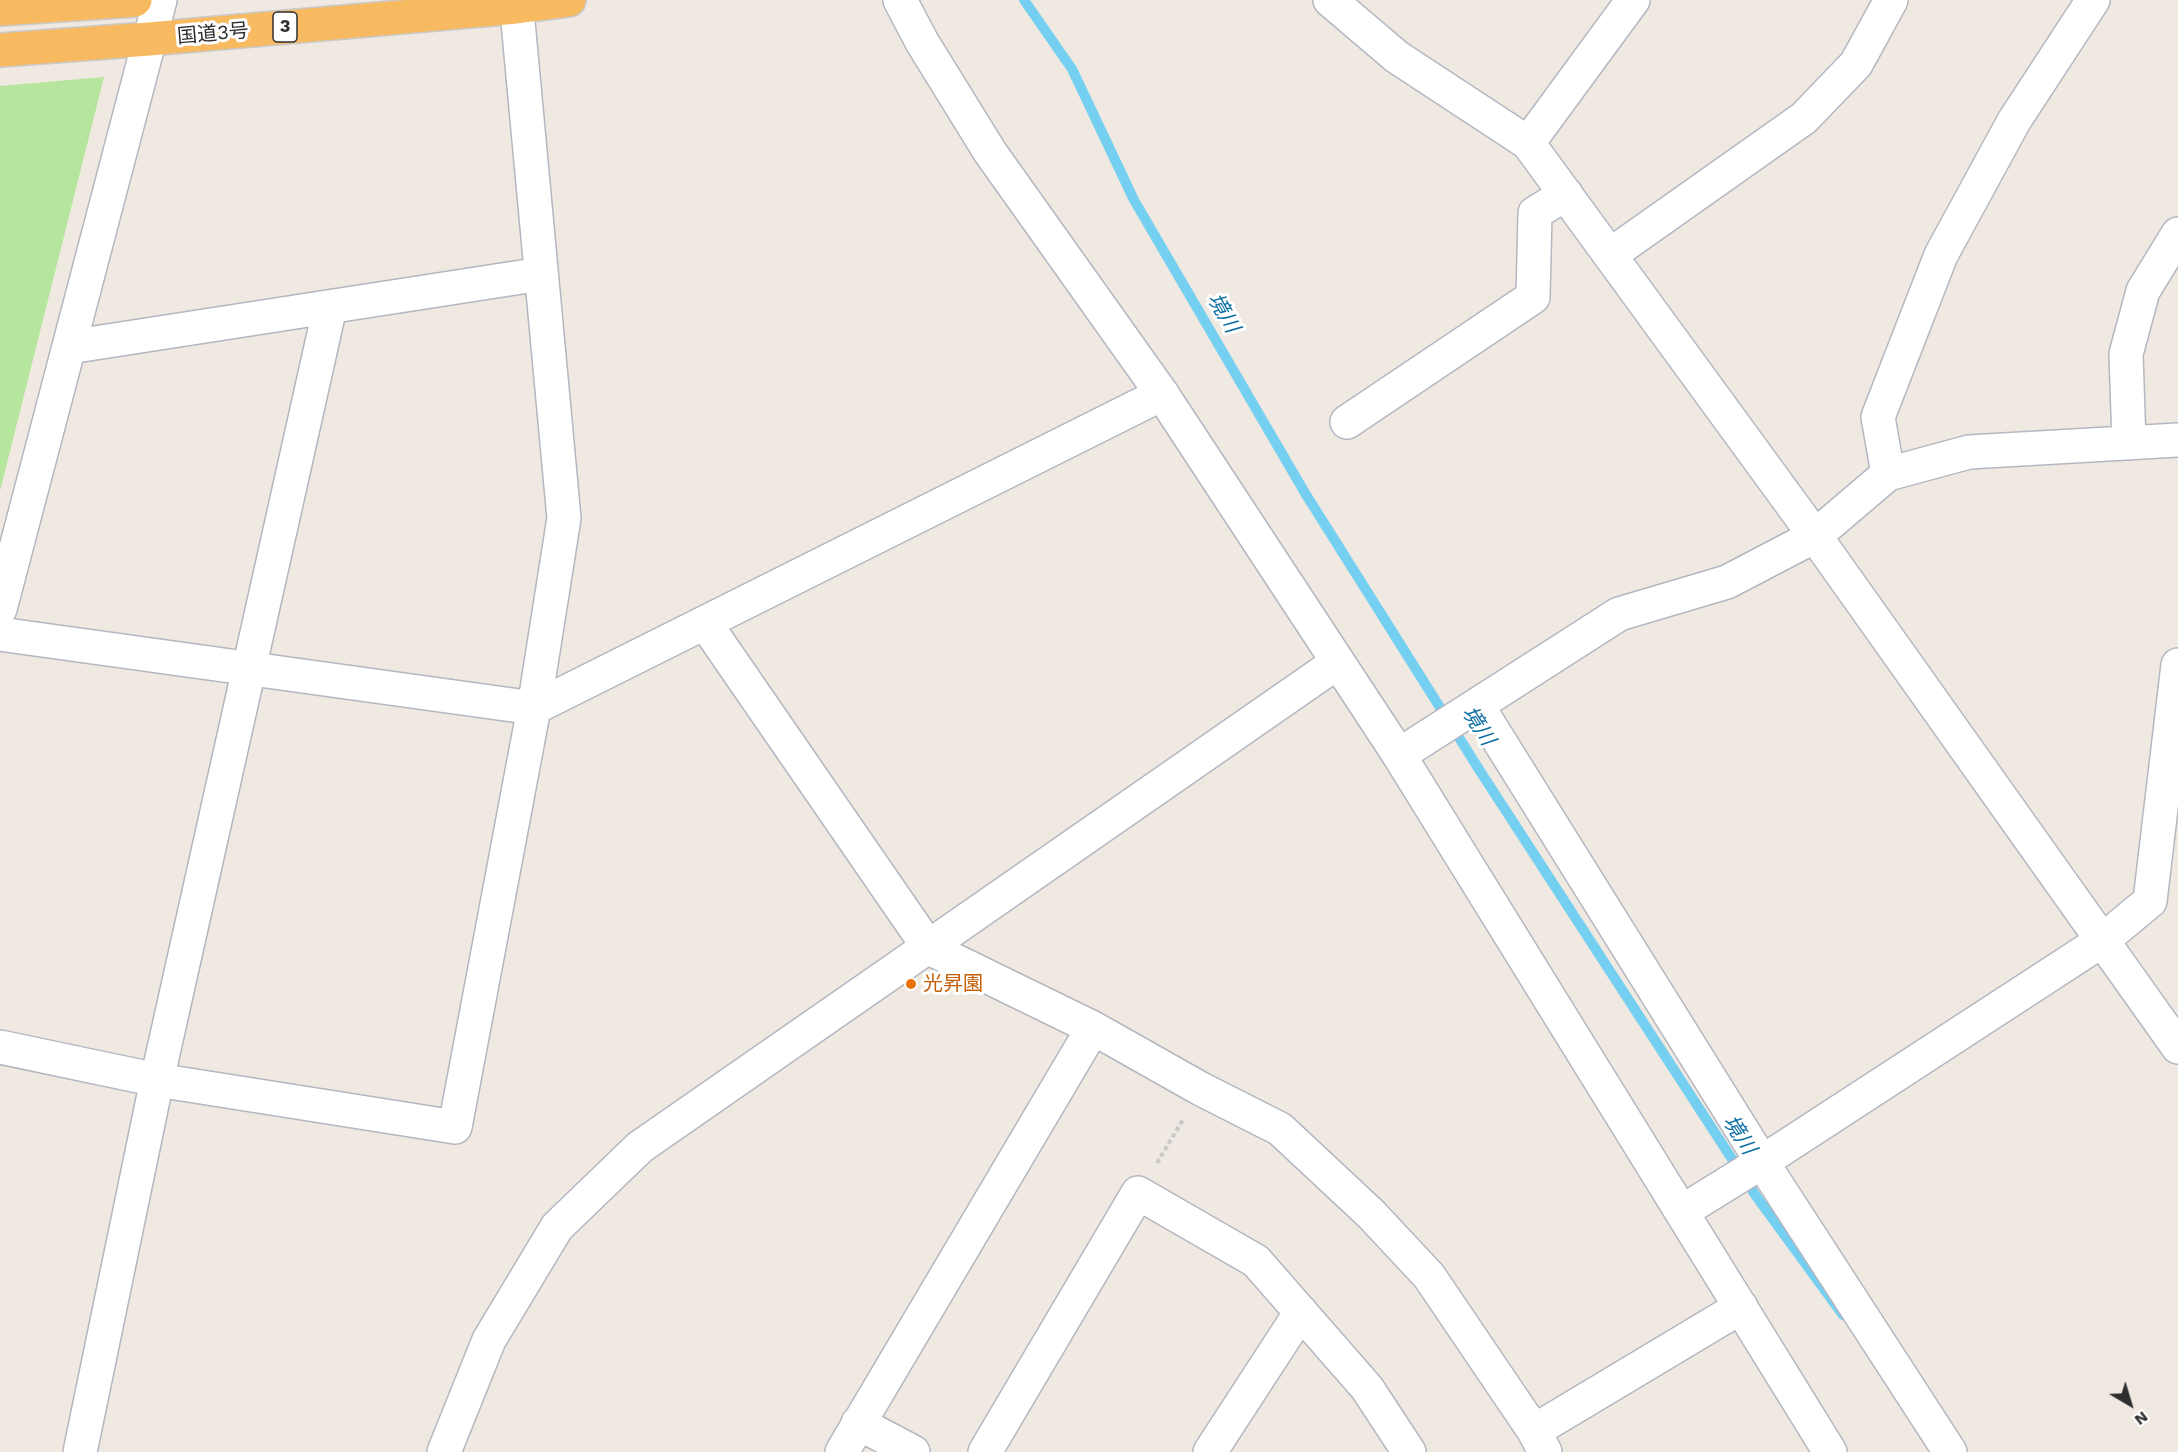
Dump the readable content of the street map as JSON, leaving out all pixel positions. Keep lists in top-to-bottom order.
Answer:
{
  "streets": {
    "highway": ["3", "国道3号"]
  },
  "water": ["境川"],
  "places": ["光昇園"],
  "north": "bottom right"
}
